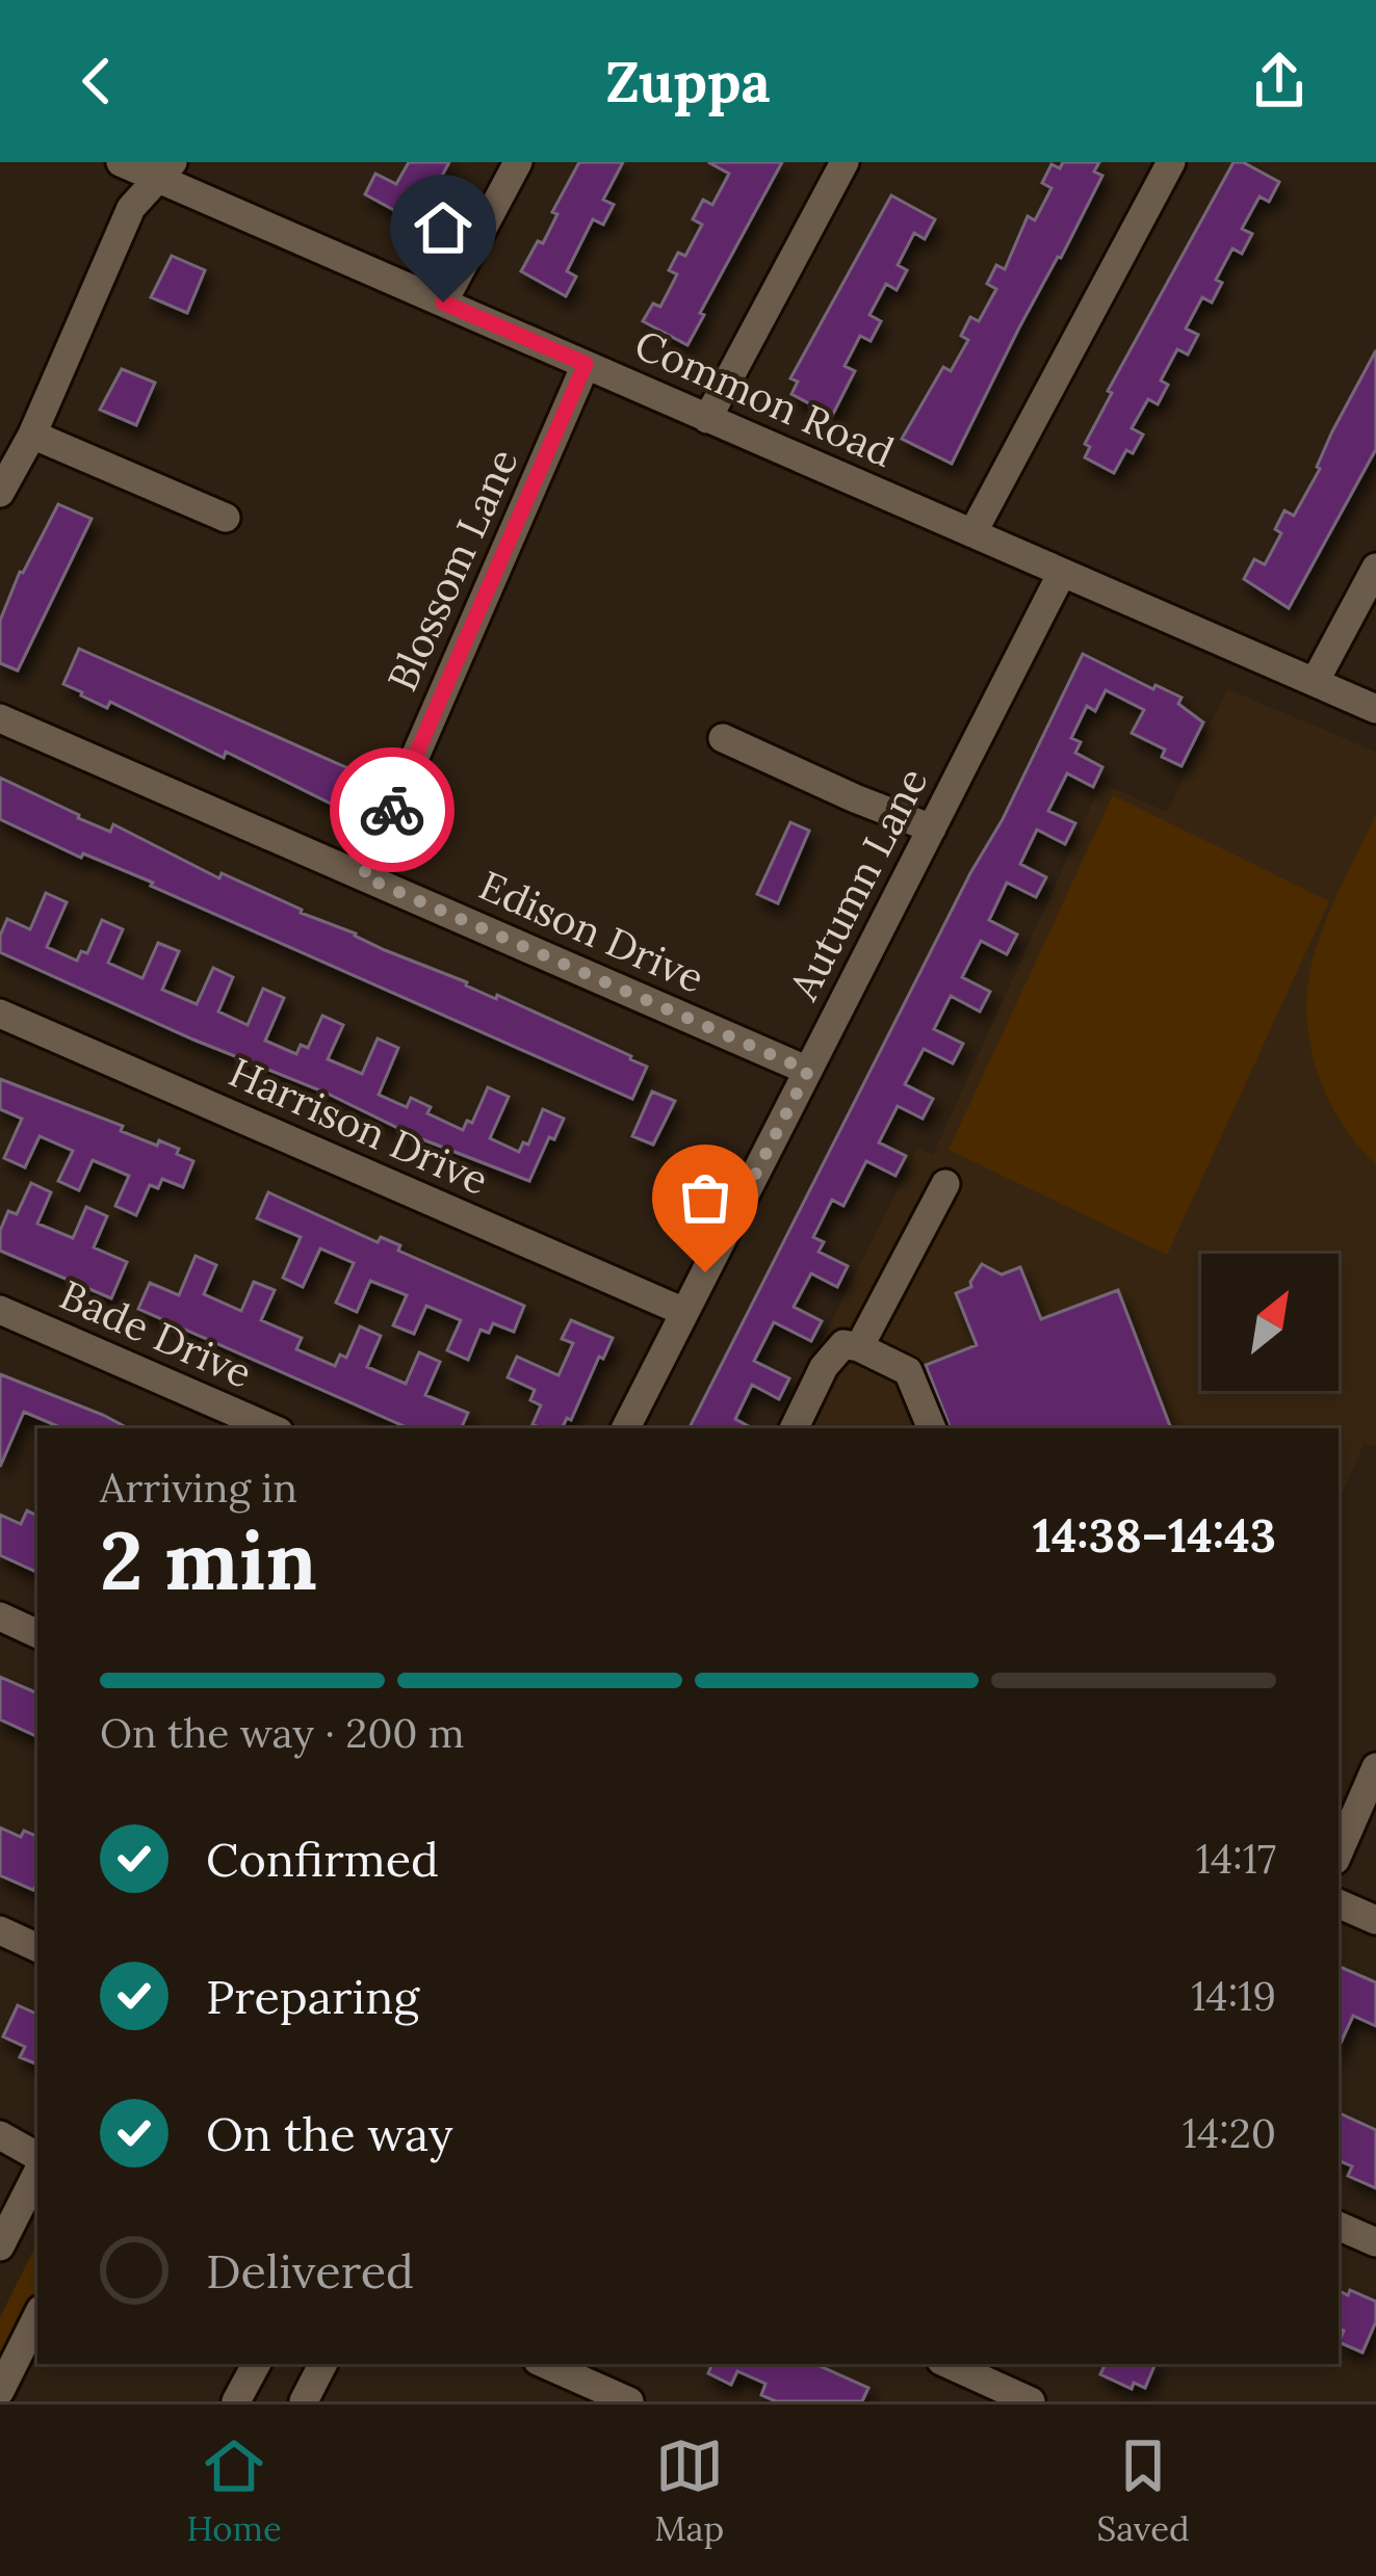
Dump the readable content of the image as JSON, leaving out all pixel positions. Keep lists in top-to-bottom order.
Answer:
{
  "streets": {
    "street": [
      "Common Road",
      "Blossom Lane",
      "Autumn Lane",
      "Edison Drive",
      "Harrison Drive",
      "Bade Drive"
    ]
  },
  "crossings": [
    ["Common Road", "Blossom Lane"],
    ["Common Road", "Autumn Lane"],
    ["Blossom Lane", "Edison Drive"],
    ["Autumn Lane", "Edison Drive"],
    ["Autumn Lane", "Harrison Drive"]
  ],
  "north": "top right",
  "page": {
    "header": "Zuppa",
    "heading": ["2 min", "Arriving in", "14:38–14:43"],
    "bar": "On the way · 200 m",
    "list": [
      ["Confirmed", "14:17"],
      ["Preparing", "14:19"],
      ["On the way", "14:20"],
      "Delivered"
    ],
    "tabs": ["Home", "Map", "Saved"]
  }
}
